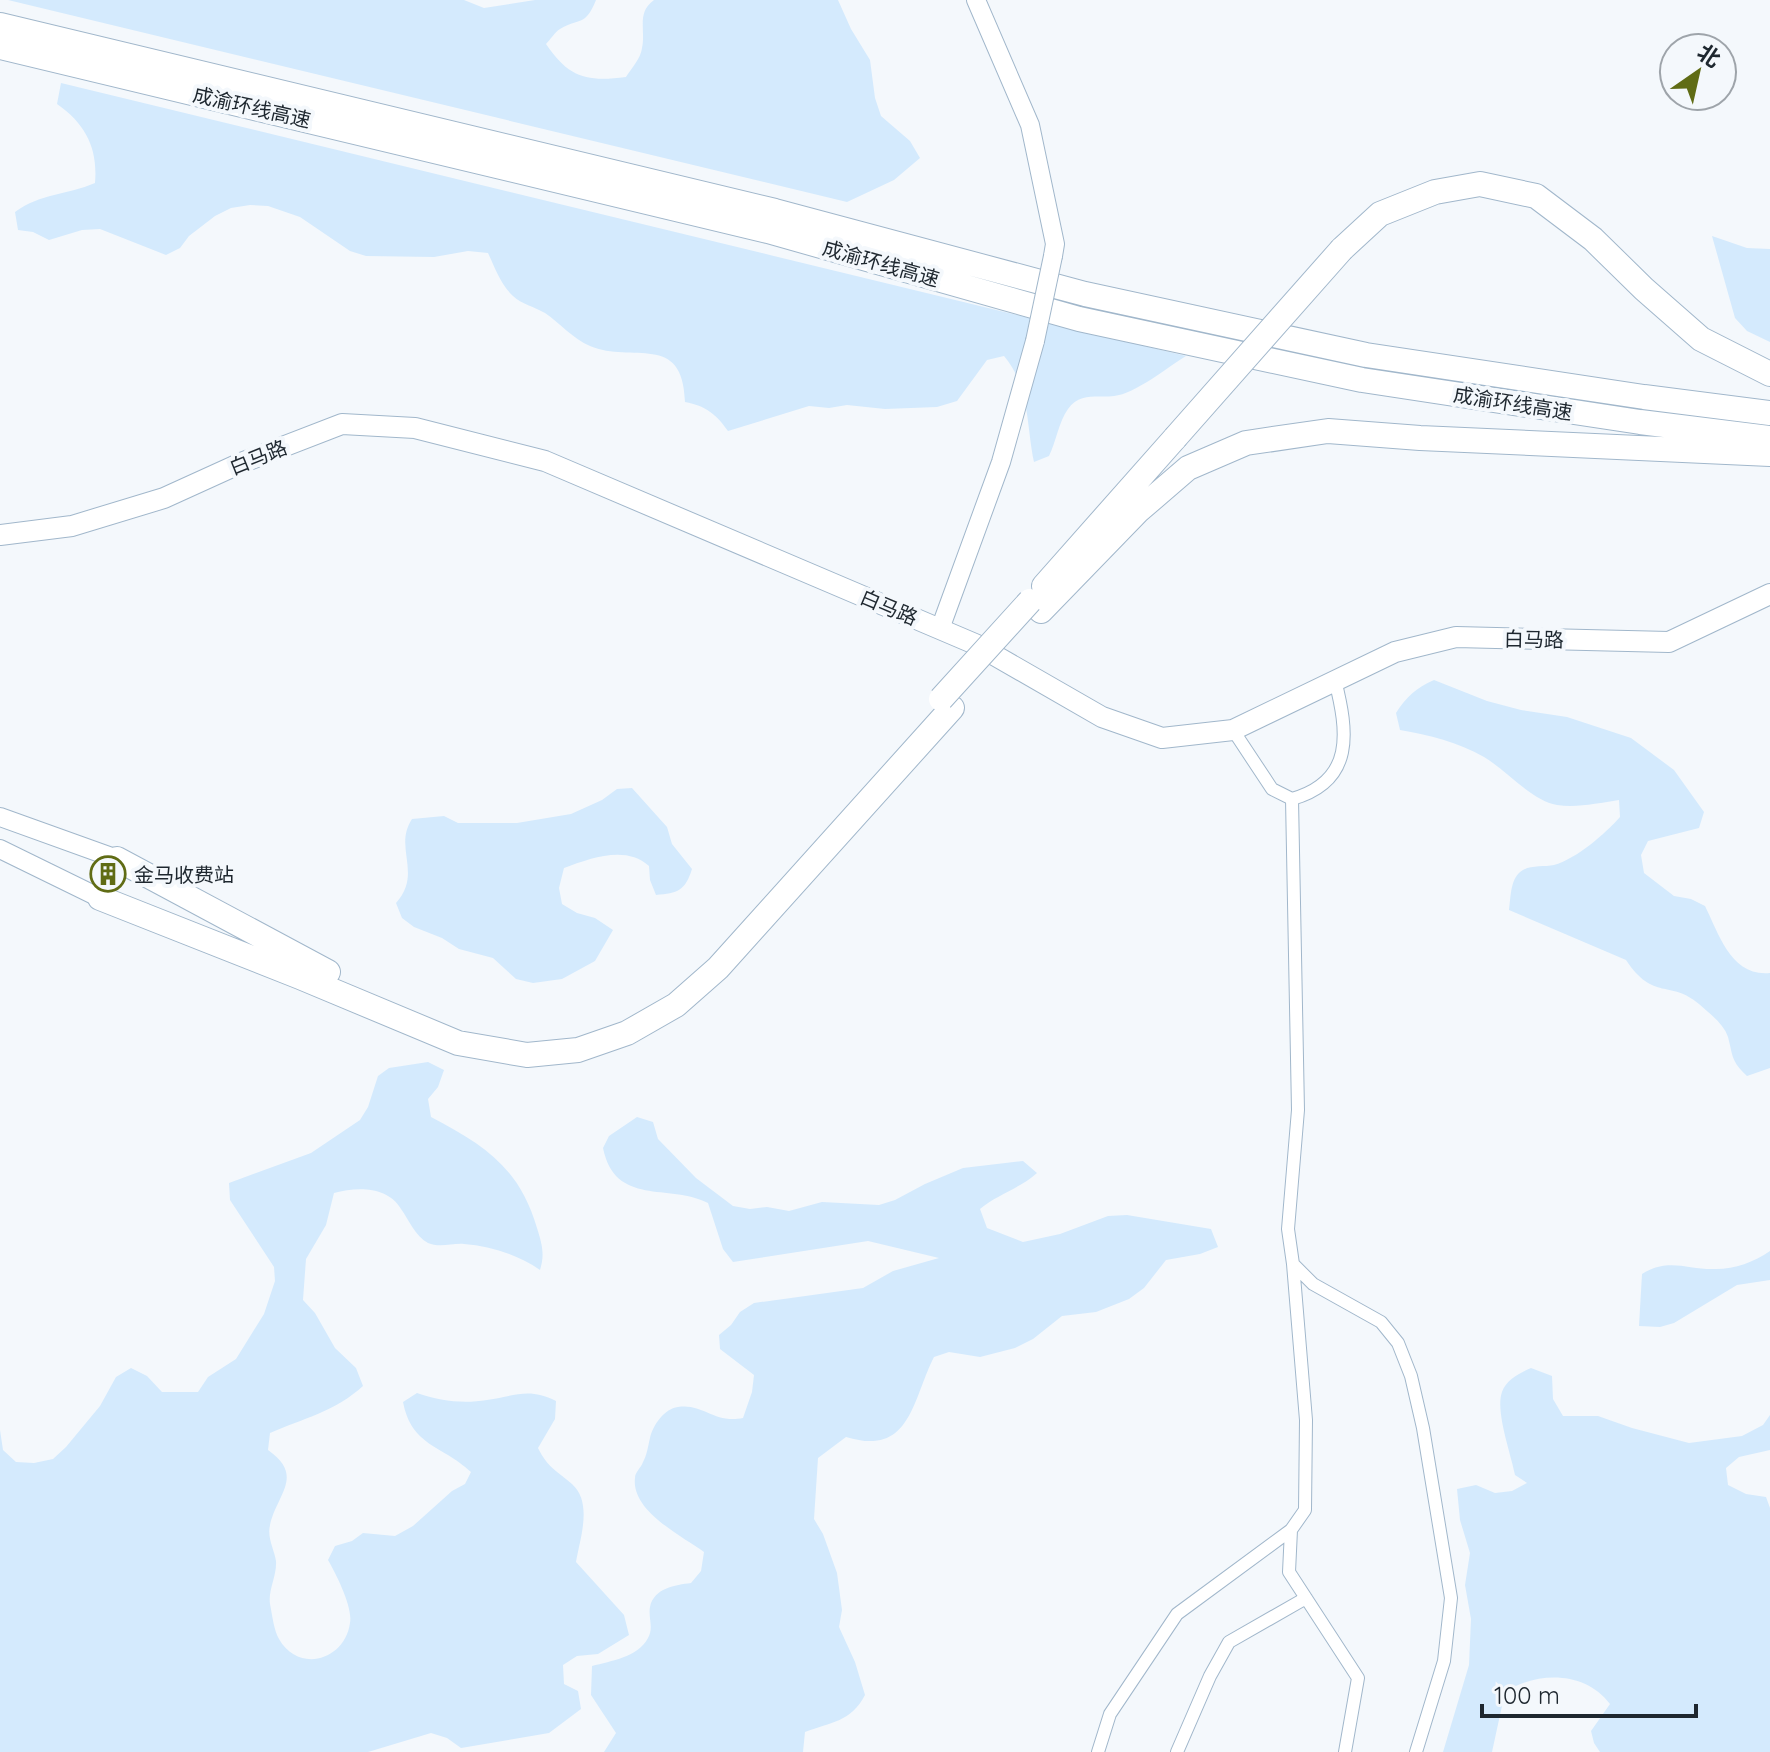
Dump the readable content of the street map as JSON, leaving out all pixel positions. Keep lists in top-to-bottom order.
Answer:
{
  "streets": {
    "highway": ["成渝环线高速"],
    "main road": ["白马路"]
  },
  "places": {
    "building": ["金马收费站"]
  },
  "scale_bar": "100 m",
  "north": "top right"
}
